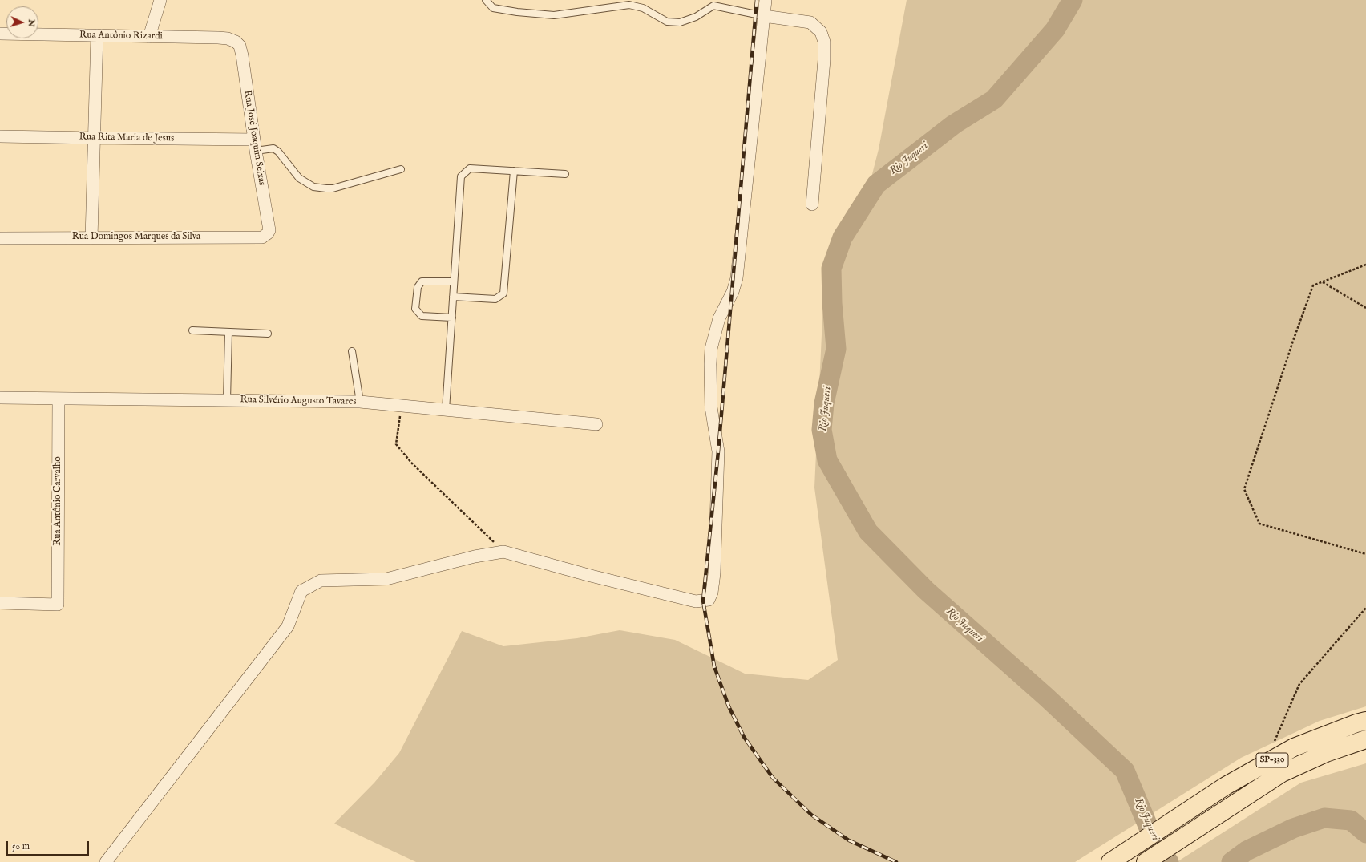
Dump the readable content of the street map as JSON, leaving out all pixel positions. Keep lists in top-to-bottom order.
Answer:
{
  "streets": {
    "highway": ["SP-330"],
    "street": [
      "Rua Antônio Rizardi",
      "Rua Rita Maria de Jesus",
      "Rua José Joaquim Seixas",
      "Rua Domingos Marques da Silva",
      "Rua Silvério Augusto Tavares",
      "Rua Antônio Carvalho"
    ]
  },
  "crossings": [
    ["Rua Antônio Rizardi", "Rua José Joaquim Seixas"],
    ["Rua Rita Maria de Jesus", "Rua José Joaquim Seixas"],
    ["Rua José Joaquim Seixas", "Rua Domingos Marques da Silva"],
    ["Rua Silvério Augusto Tavares", "Rua Antônio Carvalho"]
  ],
  "water": ["Rio Juqueri"],
  "scale_bar": "50 m",
  "north": "right"
}
